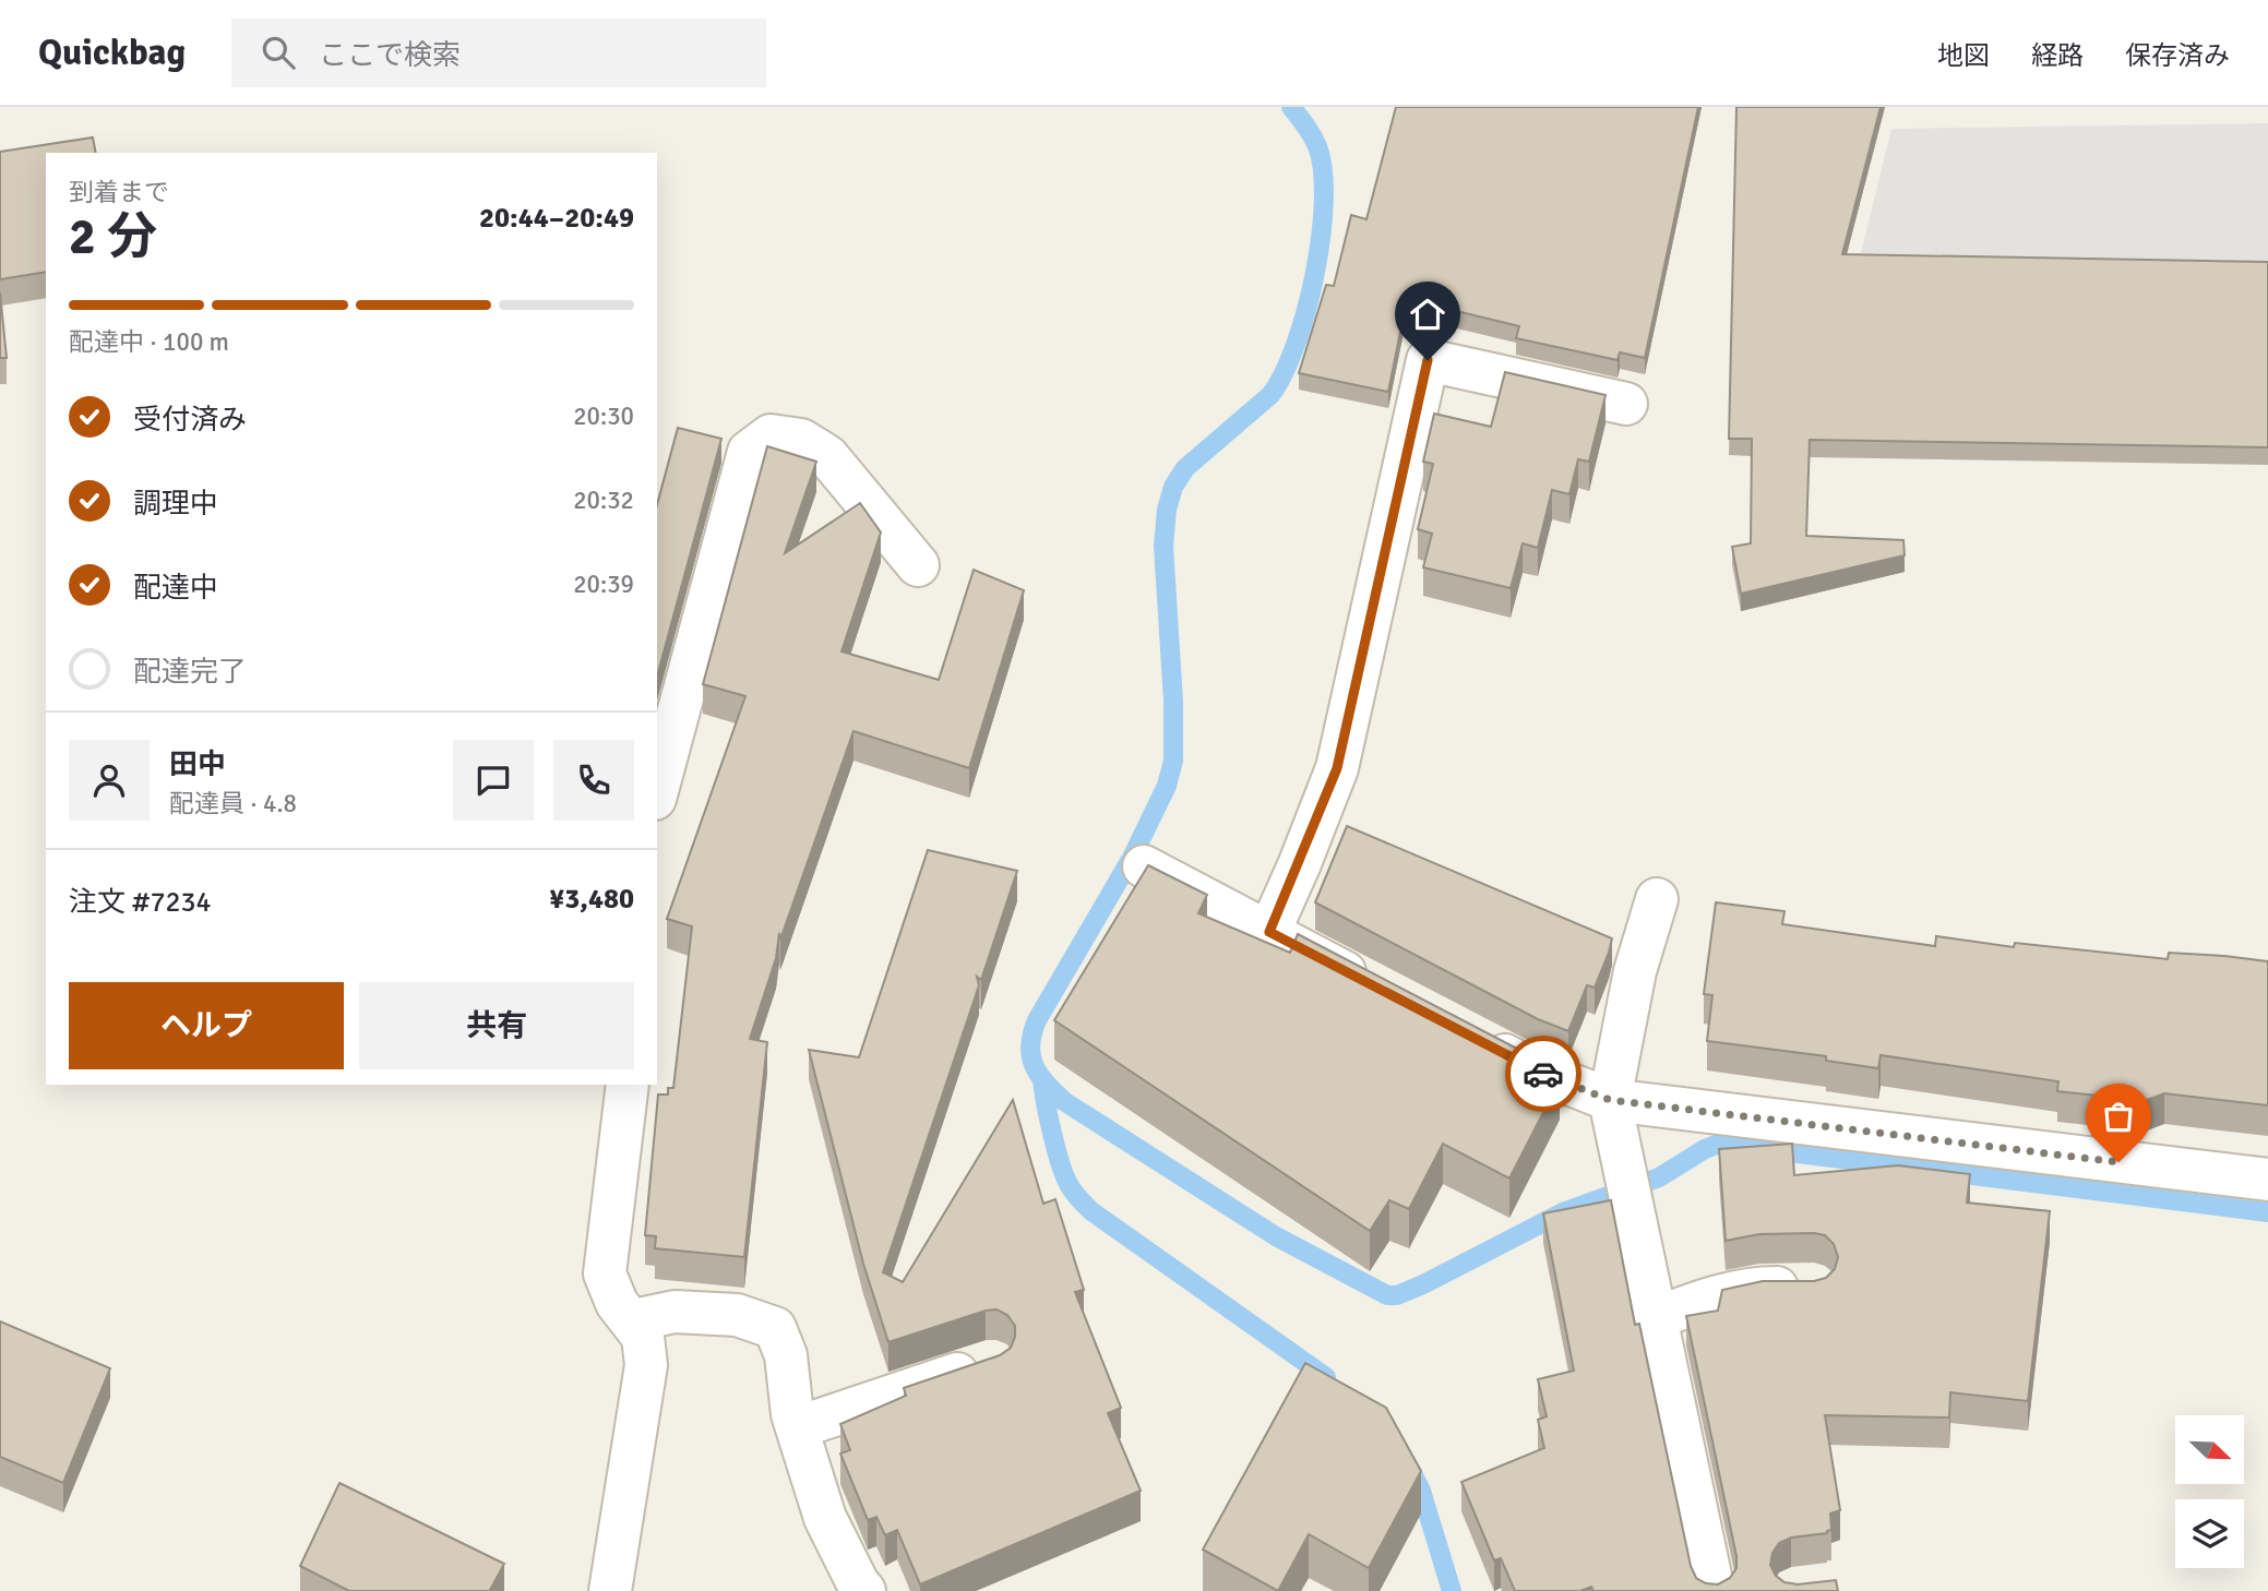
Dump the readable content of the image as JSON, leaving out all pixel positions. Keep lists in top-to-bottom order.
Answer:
{
  "north": "bottom right",
  "page": {
    "header": "Quickbag",
    "search": "ここで検索",
    "nav": ["地図", "経路", "保存済み"],
    "heading": ["2 分", "到着まで", "20:44–20:49"],
    "panel": [
      "田中",
      "配達員 · 4.8",
      "注文 #7234",
      "¥3,480"
    ],
    "bar": "配達中 · 100 m",
    "list": [
      ["受付済み", "20:30"],
      ["調理中", "20:32"],
      ["配達中", "20:39"],
      "配達完了"
    ],
    "buttons": ["ヘルプ", "共有"]
  }
}
